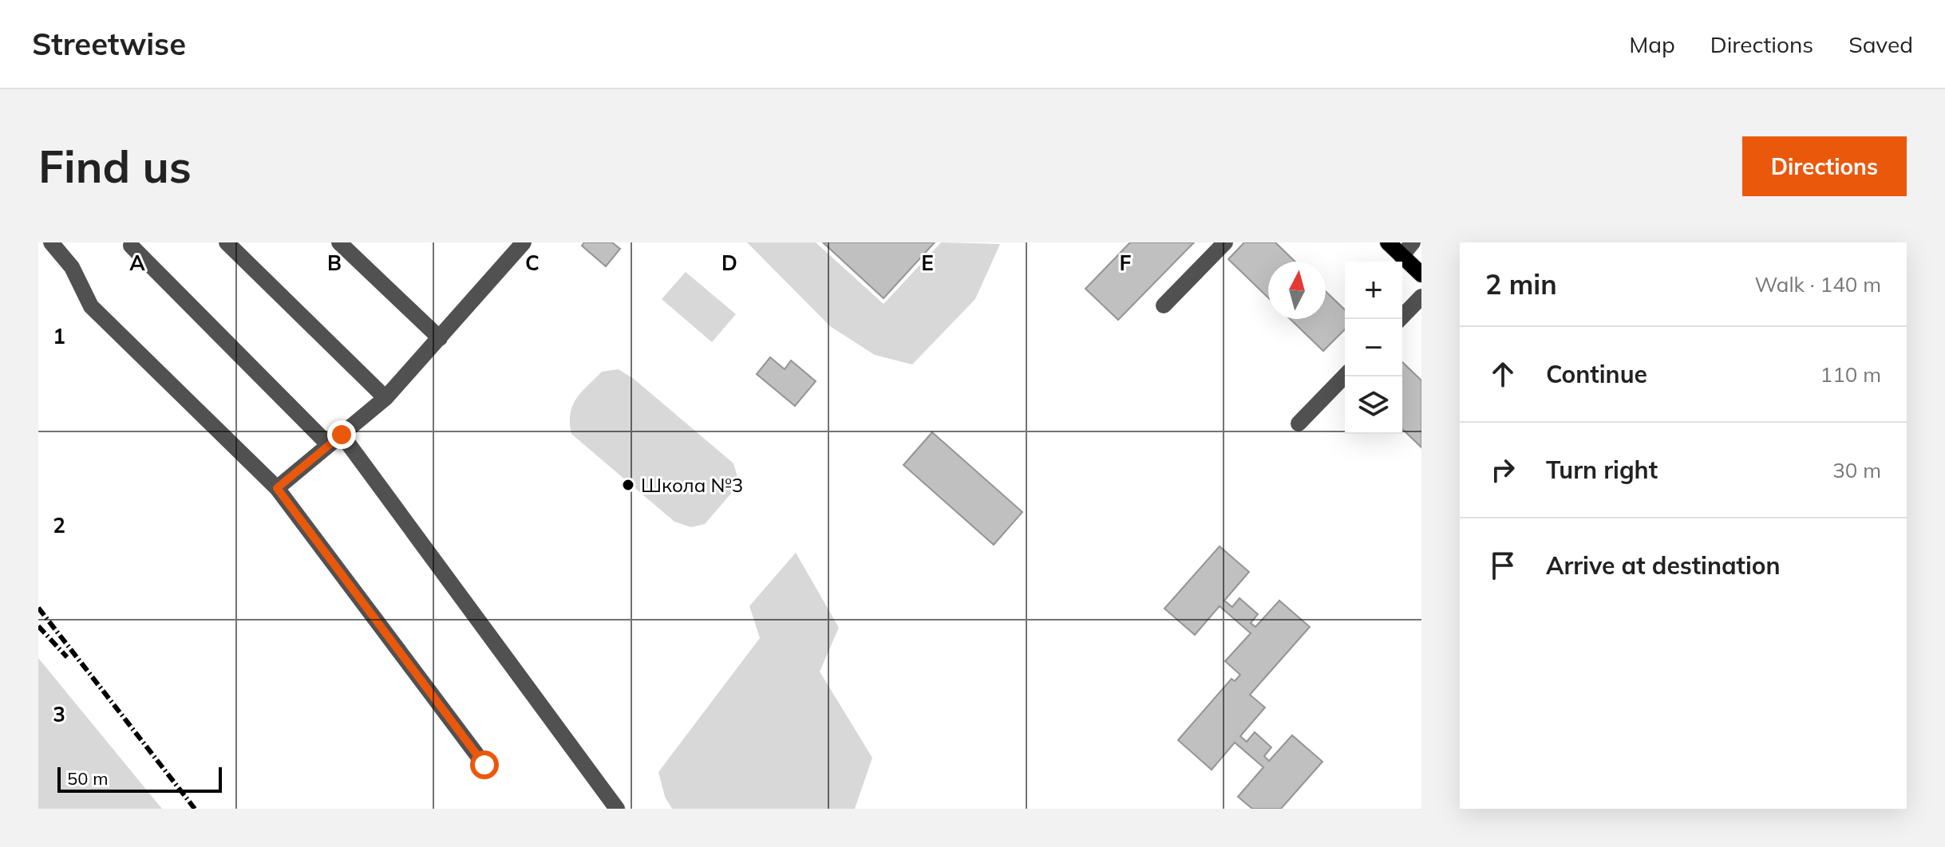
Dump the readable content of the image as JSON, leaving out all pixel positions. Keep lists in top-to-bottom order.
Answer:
{
  "places": ["Школа №3"],
  "scale_bar": "50 m",
  "north": "top",
  "page": {
    "header": "Streetwise",
    "nav": ["Map", "Directions", "Saved"],
    "buttons": "Directions",
    "title": "Find us",
    "heading": ["2 min", "Walk · 140 m"],
    "map_buttons": ["+", "−"],
    "list": [
      ["Continue", "110 m"],
      ["Turn right", "30 m"],
      "Arrive at destination"
    ],
    "scale": "50 m"
  },
  "grid": {
    "columns": [
      "A",
      "B",
      "C",
      "D",
      "E",
      "F"
    ],
    "rows": ["1", "2", "3"]
  }
}
